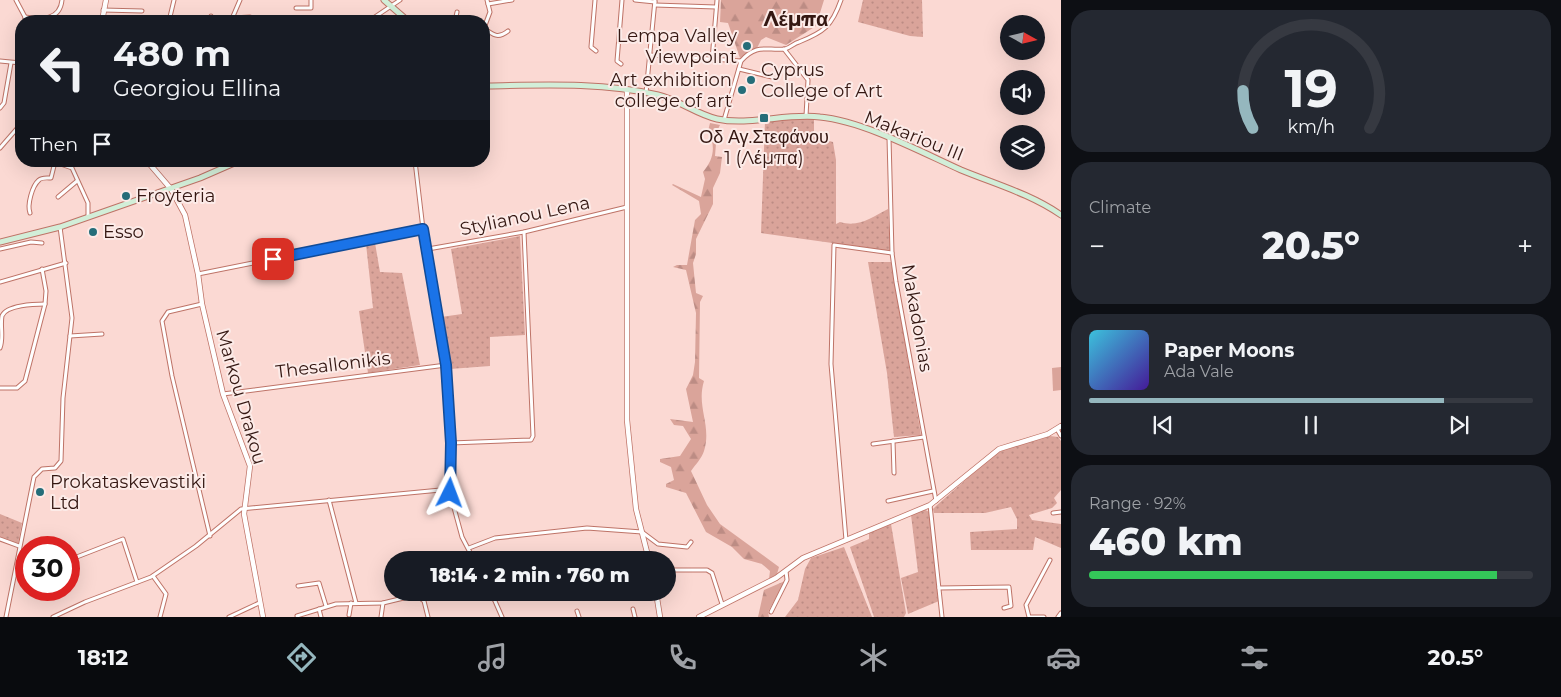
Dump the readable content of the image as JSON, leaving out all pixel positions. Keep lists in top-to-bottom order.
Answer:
{
  "streets": {
    "main road": ["Makariou III"],
    "street": [
      "Stylianou Lena",
      "Makadonias",
      "Thesallonikis",
      "Markou Drakou"
    ]
  },
  "crossings": [
    ["Makariou III", "Makadonias"],
    ["Thesallonikis", "Markou Drakou"]
  ],
  "districts": ["Λέμπα"],
  "places": {
    "other": [
      "Lempa Valley Viewpoint",
      "Cyprus College of Art",
      "Art exhibition college of art",
      "Froyteria",
      "Esso",
      "Prokataskevastiki Ltd"
    ],
    "transit": ["Οδ Αγ.Στεφάνου 1 (Λέμπα)"]
  },
  "north": "right",
  "page": {
    "turn": ["480 m", "Georgiou Ellina"],
    "then": "Then",
    "tile": [
      "Climate",
      ["Range · 92%", "460 km"]
    ],
    "heat": ["−", "20.5°", "+"],
    "song": ["Paper Moons", "Ada Vale"],
    "limit": "30",
    "trip": "18:14 · 2 min · 760 m",
    "tabs": ["18:12", "20.5°"],
    "gauge": ["19", "km/h"]
  }
}
